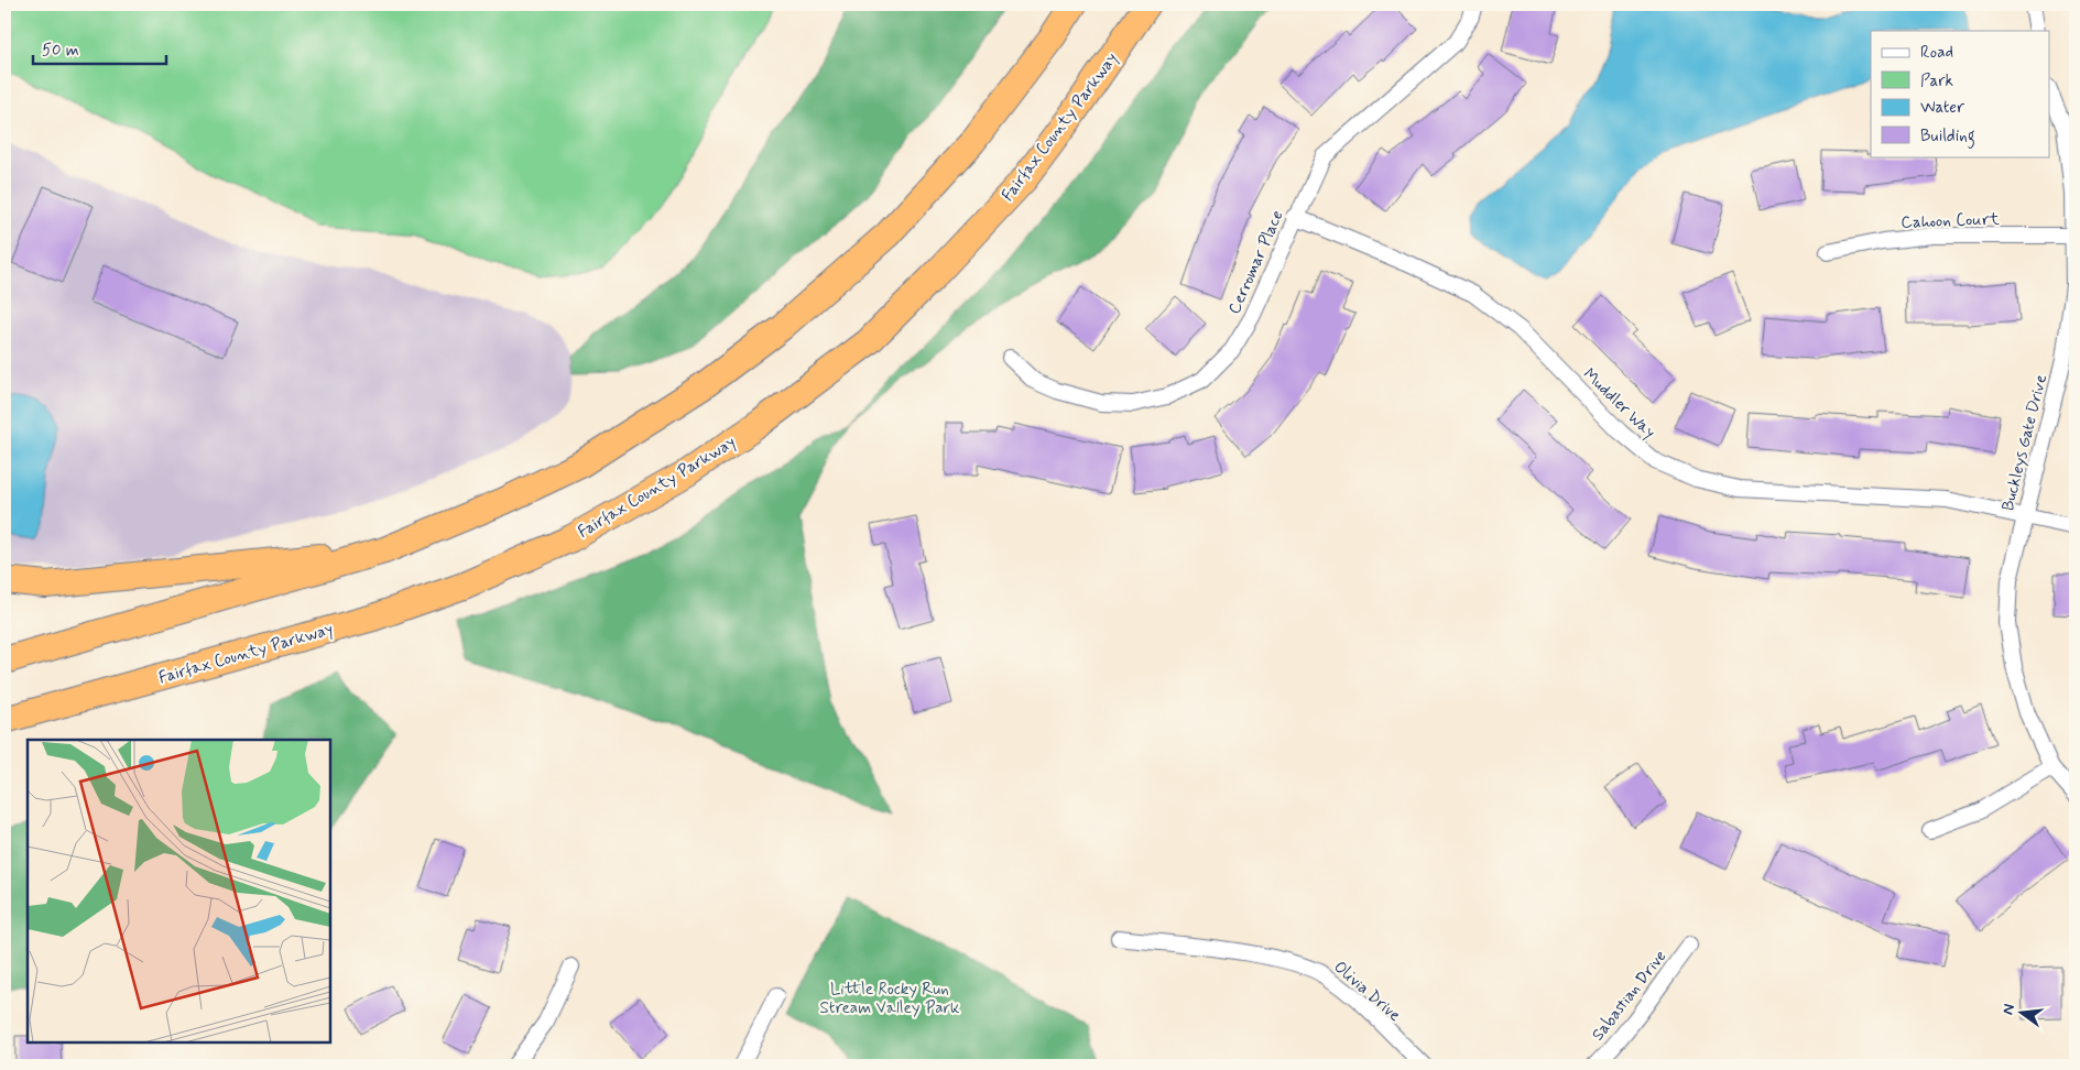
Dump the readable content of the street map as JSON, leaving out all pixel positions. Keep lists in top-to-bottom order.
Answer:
{
  "streets": {
    "highway": ["Fairfax County Parkway"],
    "street": [
      "Cahoon Court",
      "Cerromar Place",
      "Muddler Way",
      "Buckleys Gate Drive",
      "Olivia Drive",
      "Sabastian Drive"
    ]
  },
  "crossings": [
    ["Cahoon Court", "Buckleys Gate Drive"],
    ["Cerromar Place", "Muddler Way"],
    ["Muddler Way", "Buckleys Gate Drive"]
  ],
  "parks": ["Little Rocky Run Stream Valley Park"],
  "legend": [
    "Road",
    "Park",
    "Water",
    "Building"
  ],
  "scale_bar": "50 m",
  "north": "left"
}
